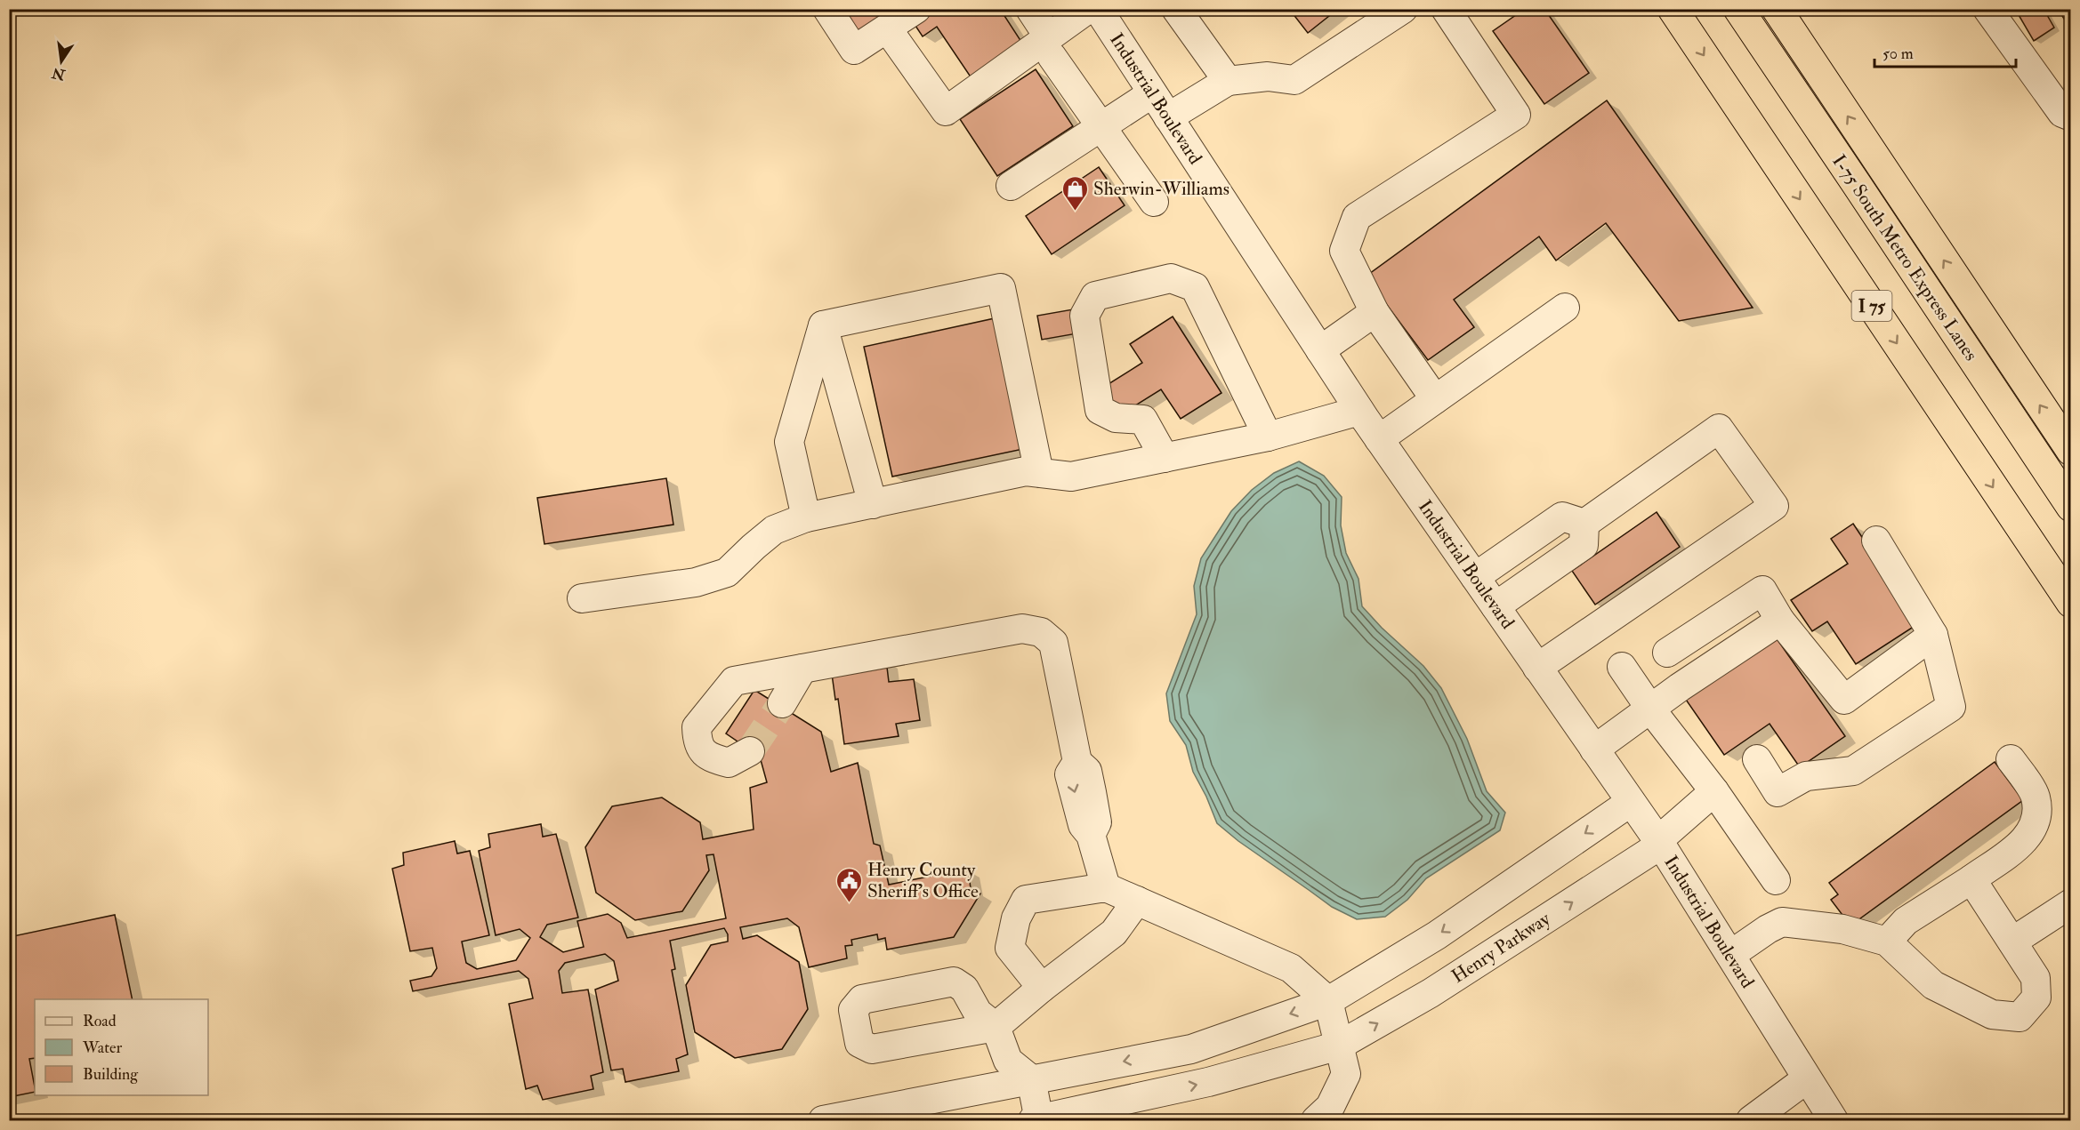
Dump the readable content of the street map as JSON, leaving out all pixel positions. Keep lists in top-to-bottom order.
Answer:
{
  "streets": {
    "highway": ["I-75 South Metro Express Lanes", "I 75"],
    "street": ["Industrial Boulevard", "Henry Parkway"]
  },
  "crossings": [
    ["Industrial Boulevard", "Henry Parkway"]
  ],
  "places": {
    "shop": ["Sherwin-Williams"],
    "public building": ["Henry County Sheriff's Office"]
  },
  "legend": ["Road", "Water", "Building"],
  "scale_bar": "50 m",
  "north": "bottom"
}
